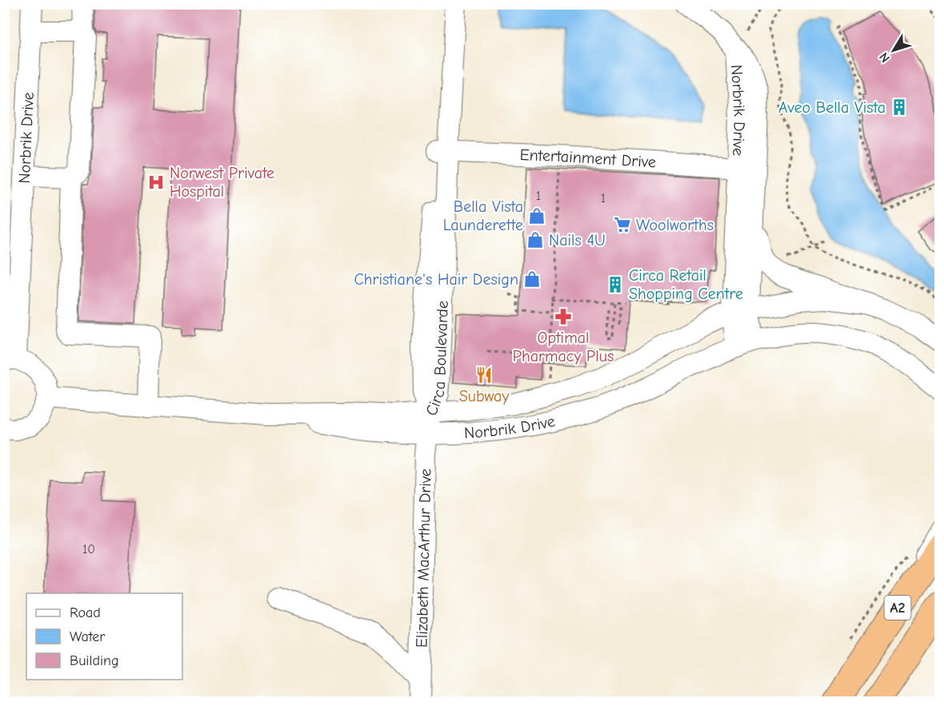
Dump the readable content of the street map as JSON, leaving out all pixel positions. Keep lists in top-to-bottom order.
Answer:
{
  "streets": {
    "highway": ["A2"],
    "street": [
      "Norbrik Drive",
      "Entertainment Drive",
      "Circa Boulevarde",
      "Elizabeth MacArthur Drive"
    ]
  },
  "crossings": [
    ["Norbrik Drive", "Entertainment Drive"],
    ["Norbrik Drive", "Circa Boulevarde"],
    ["Norbrik Drive", "Elizabeth MacArthur Drive"],
    ["Entertainment Drive", "Circa Boulevarde"],
    ["Circa Boulevarde", "Elizabeth MacArthur Drive"]
  ],
  "places": {
    "building": ["Aveo Bella Vista", "Circa Retail Shopping Centre"],
    "hospital": ["Norwest Private Hospital"],
    "shop": ["Bella Vista Launderette", "Nails 4U", "Christiane's Hair Design"],
    "supermarket": ["Woolworths"],
    "pharmacy": ["Optimal Pharmacy Plus"],
    "restaurant": ["Subway"]
  },
  "house_numbers": ["1", "1", "10"],
  "legend": ["Road", "Water", "Building"],
  "north": "bottom left"
}
